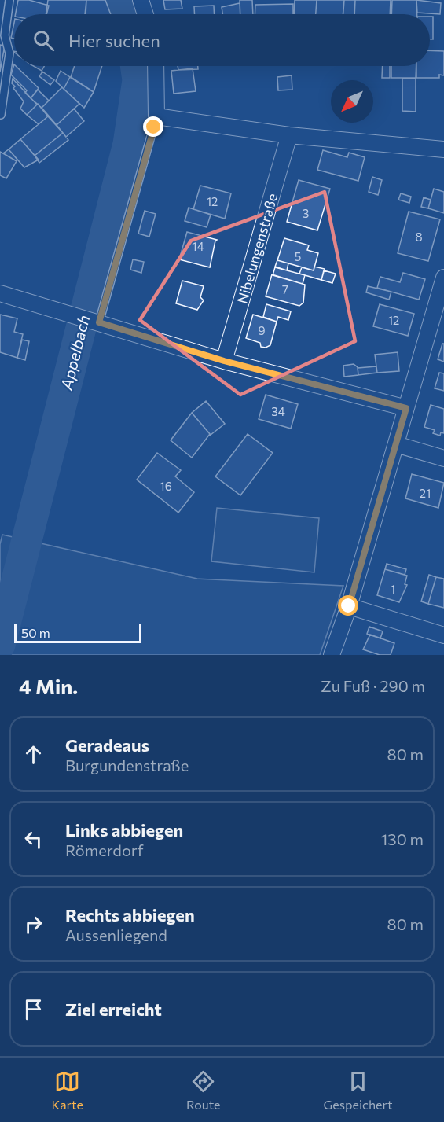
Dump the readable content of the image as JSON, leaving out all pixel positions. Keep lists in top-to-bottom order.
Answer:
{
  "streets": {
    "street": ["Nibelungenstraße"]
  },
  "water": ["Appelbach"],
  "house_numbers": [
    "12",
    "3",
    "8",
    "14",
    "5",
    "7",
    "12",
    "9",
    "34",
    "16",
    "21",
    "1"
  ],
  "scale_bar": "50 m",
  "north": "bottom left",
  "page": {
    "search": "Hier suchen",
    "scale": "50 m",
    "heading": ["4 Min.", "Zu Fuß · 290 m"],
    "list": [
      ["Geradeaus", "Burgundenstraße", "80 m"],
      ["Links abbiegen", "Römerdorf", "130 m"],
      ["Rechts abbiegen", "Aussenliegend", "80 m"],
      "Ziel erreicht"
    ],
    "nav": ["Karte", "Route", "Gespeichert"]
  }
}
